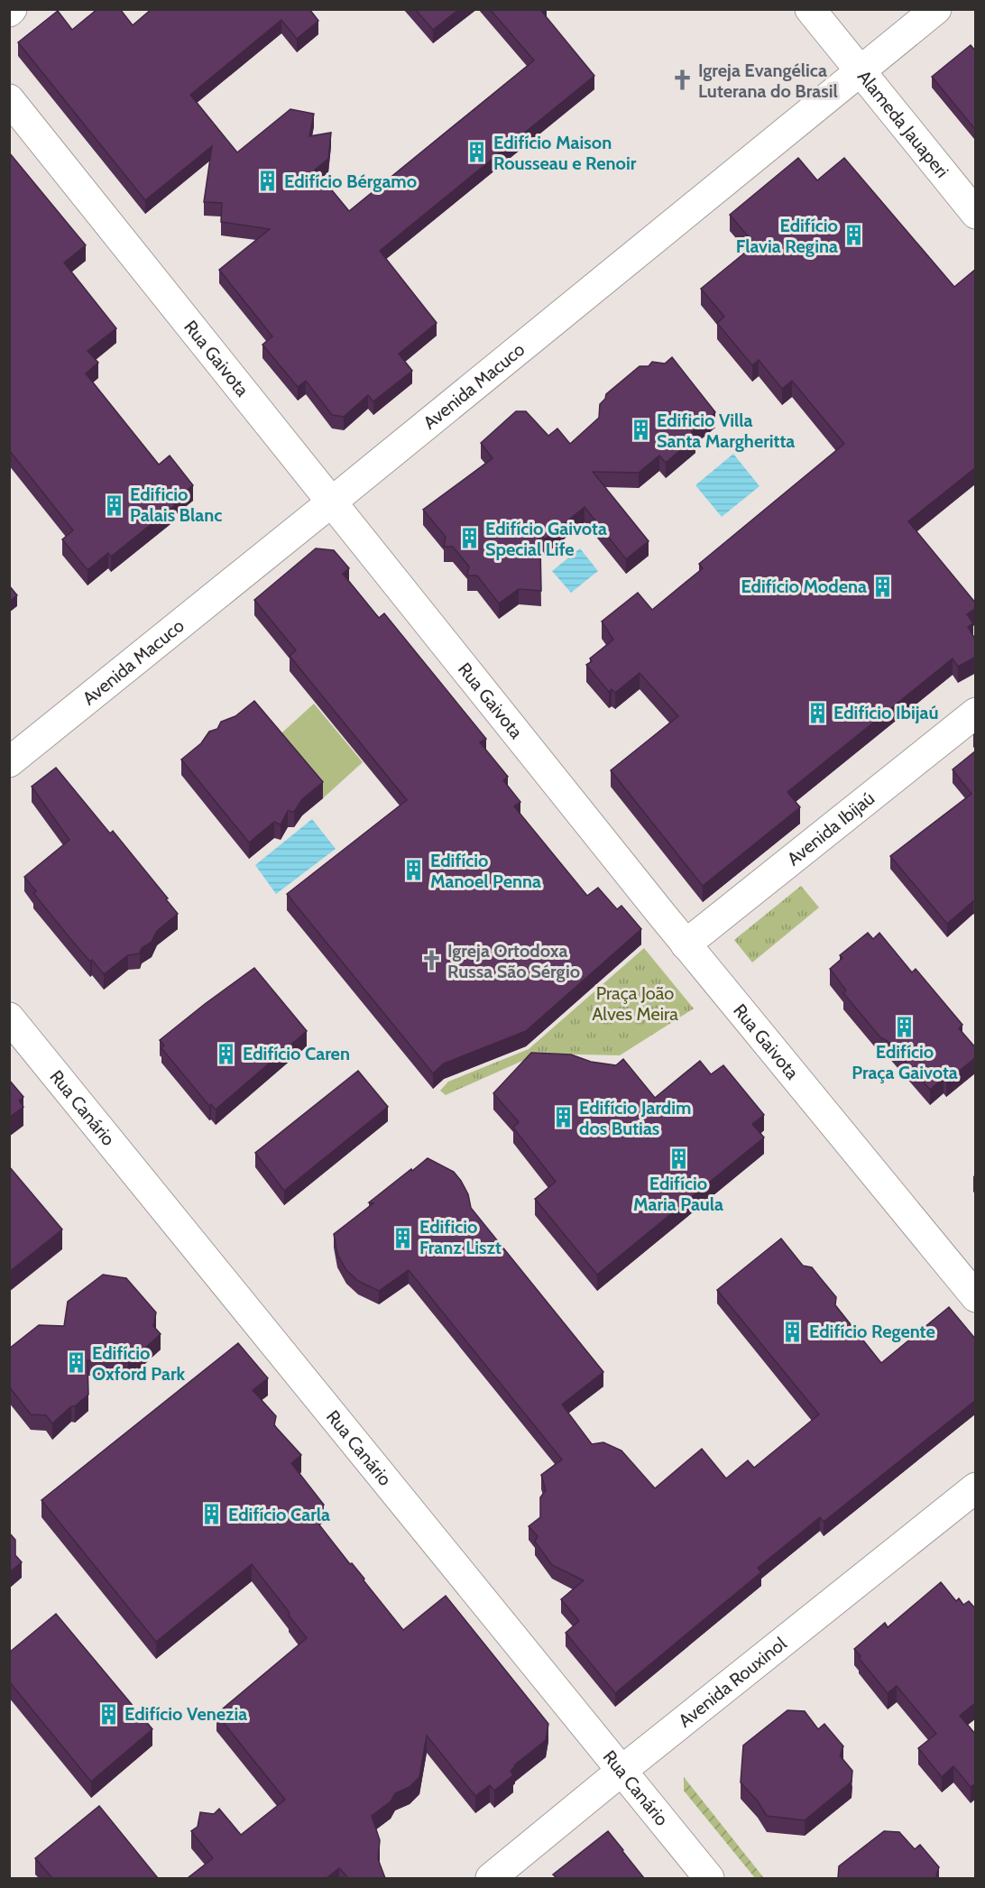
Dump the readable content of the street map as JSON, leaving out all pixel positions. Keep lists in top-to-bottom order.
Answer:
{
  "streets": {
    "street": [
      "Alameda Jauaperi",
      "Rua Gaivota",
      "Avenida Macuco",
      "Avenida Ibijaú",
      "Rua Canário",
      "Avenida Rouxinol"
    ]
  },
  "crossings": [
    ["Alameda Jauaperi", "Avenida Macuco"],
    ["Rua Gaivota", "Avenida Macuco"],
    ["Rua Gaivota", "Avenida Ibijaú"],
    ["Rua Canário", "Avenida Rouxinol"]
  ],
  "parks": ["Praça João Alves Meira"],
  "places": {
    "church": ["Igreja Evangélica Luterana do Brasil", "Igreja Ortodoxa Russa São Sérgio"],
    "building": [
      "Edifício Maison Rousseau e Renoir",
      "Edifício Bérgamo",
      "Edifício Flavia Regina",
      "Edificio Villa Santa Margheritta",
      "Edificio Palais Blanc",
      "Edifício Gaivota Special Life",
      "Edifício Modena",
      "Edifício Ibijaú",
      "Edifício Manoel Penna",
      "Edifício Praça Gaivota",
      "Edifício Caren",
      "Edifício Jardim dos Butias",
      "Edifício Maria Paula",
      "Edificio Franz Liszt",
      "Edifício Regente",
      "Edifício Oxford Park",
      "Edifício Carla",
      "Edifício Venezia"
    ]
  }
}
